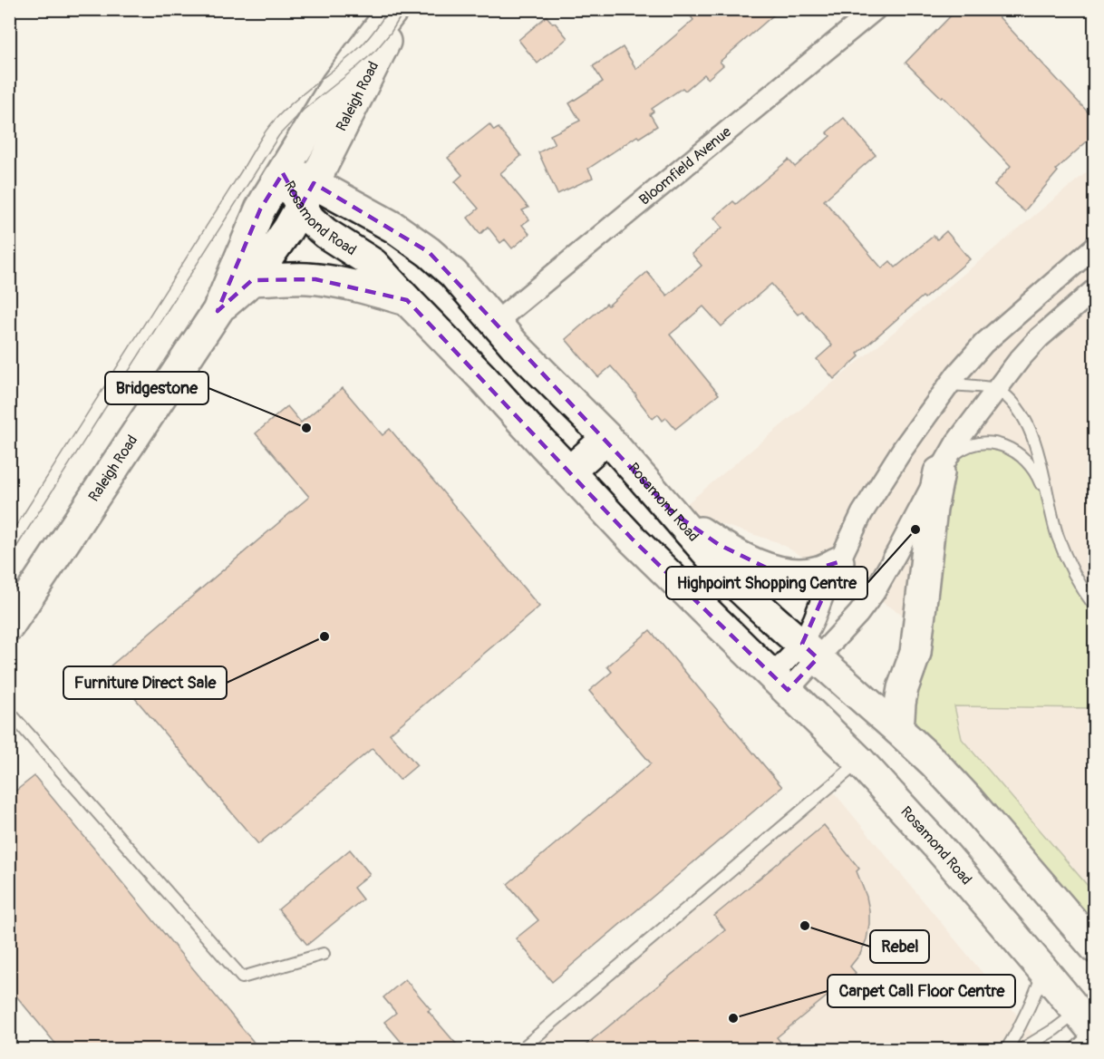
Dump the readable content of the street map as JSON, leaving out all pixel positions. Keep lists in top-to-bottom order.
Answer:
{
  "streets": {
    "street": ["Raleigh Road", "Bloomfield Avenue", "Rosamond Road"]
  },
  "crossings": [
    ["Raleigh Road", "Rosamond Road"],
    ["Bloomfield Avenue", "Rosamond Road"]
  ],
  "places": [
    "Bridgestone",
    "Highpoint Shopping Centre",
    "Furniture Direct Sale",
    "Rebel",
    "Carpet Call Floor Centre"
  ]
}
